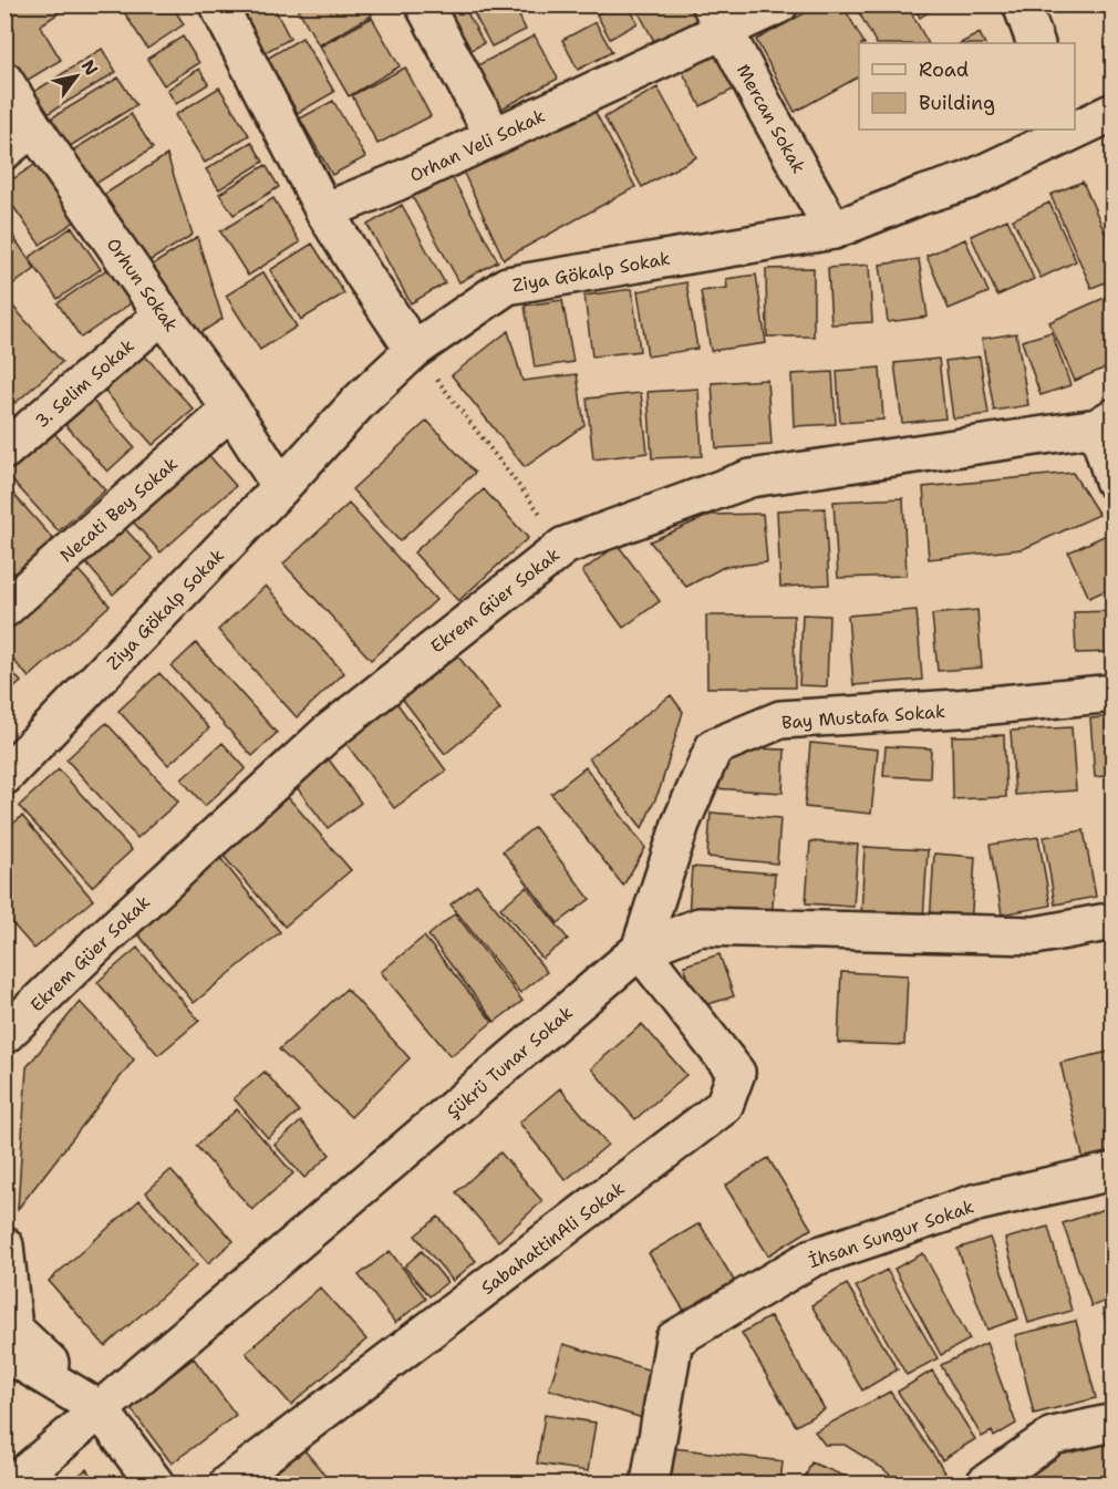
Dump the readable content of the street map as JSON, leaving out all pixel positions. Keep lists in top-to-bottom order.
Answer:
{
  "streets": {
    "street": [
      "Mercan Sokak",
      "Orhan Veli Sokak",
      "Ziya Gökalp Sokak",
      "Orhun Sokak",
      "3. Selim Sokak",
      "Necati Bey Sokak",
      "Ekrem Güer Sokak",
      "Bay Mustafa Sokak",
      "Şükrü Tunar Sokak",
      "İhsan Sungur Sokak",
      "SabahattinAli Sokak"
    ]
  },
  "crossings": [
    ["Mercan Sokak", "Orhan Veli Sokak"],
    ["Mercan Sokak", "Ziya Gökalp Sokak"],
    ["Ziya Gökalp Sokak", "Orhun Sokak"],
    ["Orhun Sokak", "3. Selim Sokak"],
    ["Orhun Sokak", "Necati Bey Sokak"],
    ["Bay Mustafa Sokak", "Şükrü Tunar Sokak"],
    ["Bay Mustafa Sokak", "SabahattinAli Sokak"],
    ["Şükrü Tunar Sokak", "SabahattinAli Sokak"]
  ],
  "legend": ["Road", "Building"],
  "north": "top right"
}
